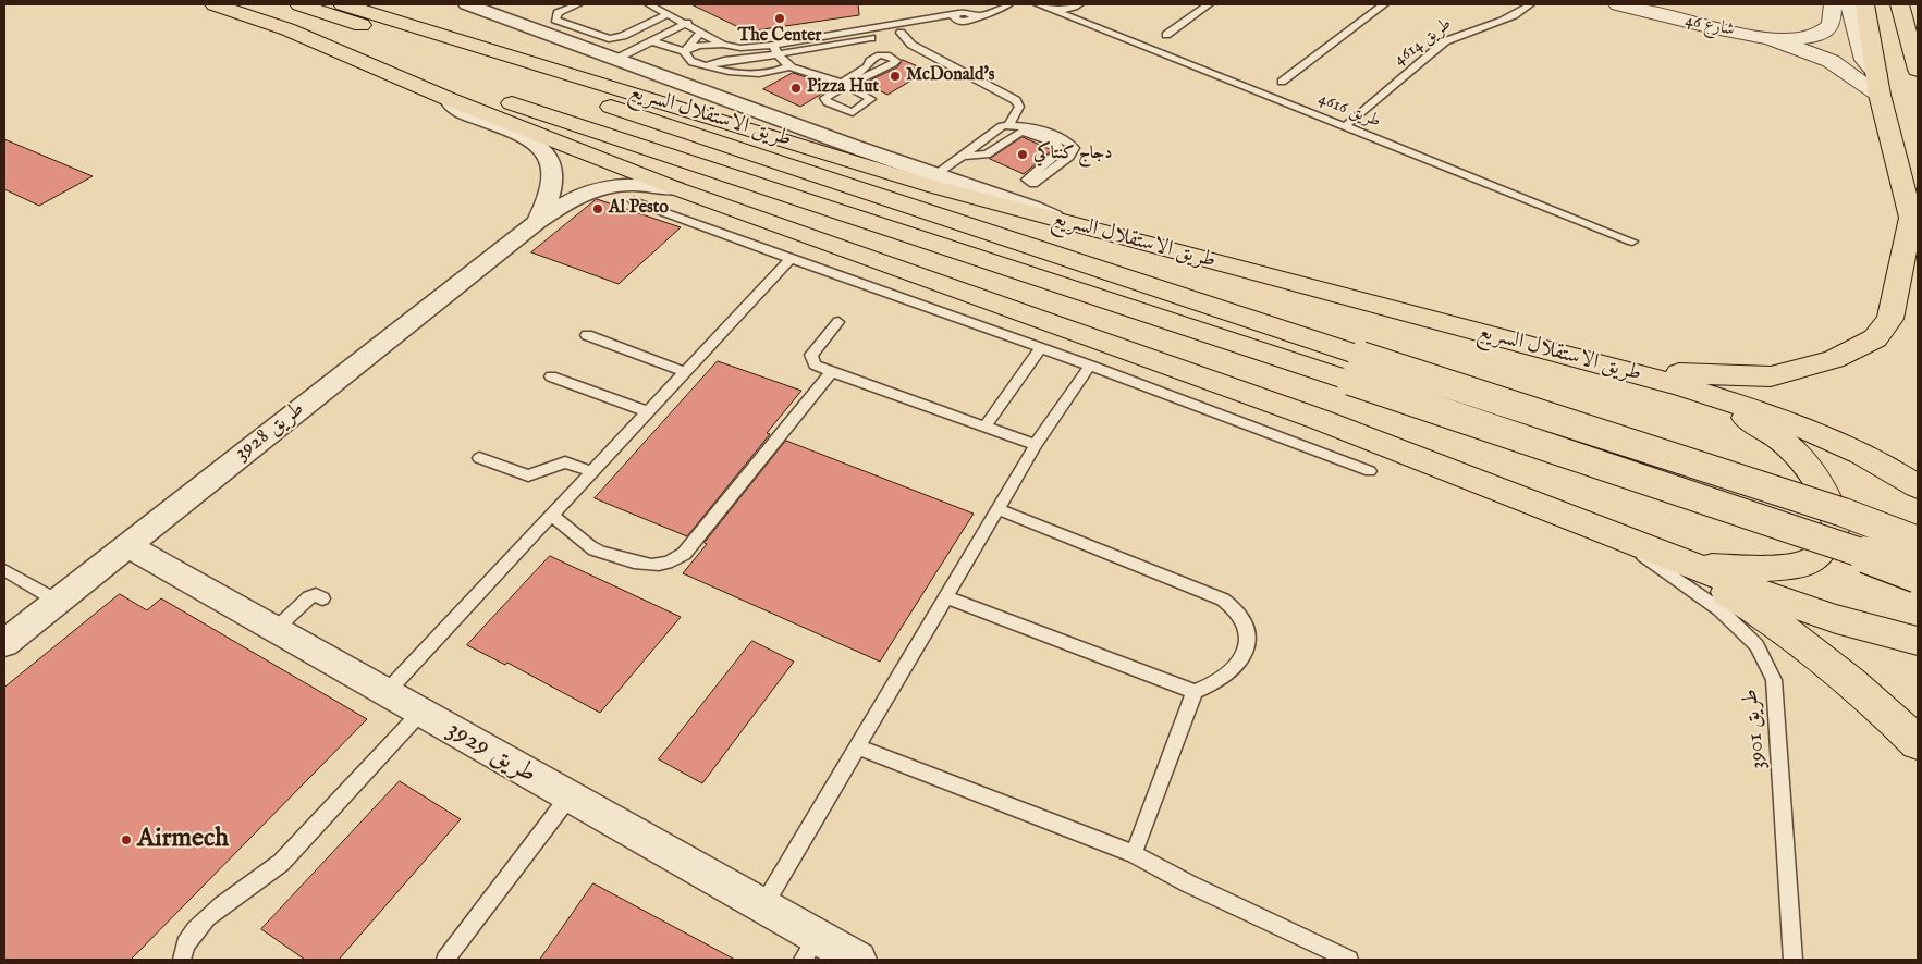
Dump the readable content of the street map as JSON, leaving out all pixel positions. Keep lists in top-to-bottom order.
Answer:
{
  "streets": {
    "main road": ["طريق الاستقلال السريع"],
    "street": ["شارع 46", "طريق 3928", "طريق 3929"],
    "lane": ["طريق 4614", "طريق 4616", "طريق 3901"]
  },
  "crossings": [
    ["طريق 4614", "طريق 4616"],
    ["طريق 3928", "طريق 3929"]
  ],
  "places": [
    "The Center",
    "McDonald's",
    "Pizza Hut",
    "دجاج كنتاكي",
    "Al Pesto",
    "Airmech"
  ]
}
